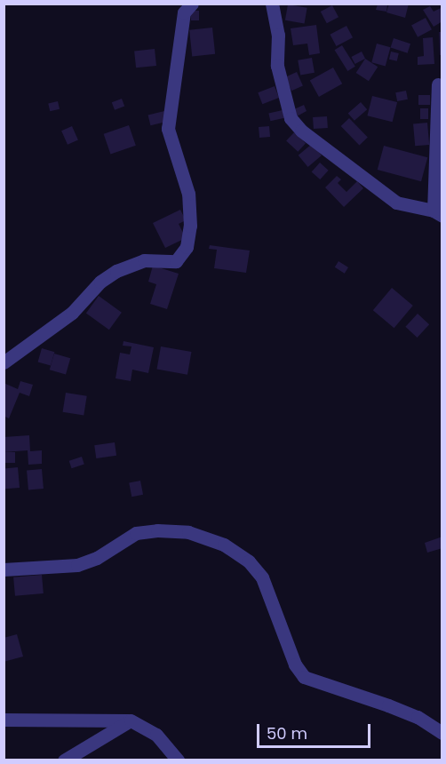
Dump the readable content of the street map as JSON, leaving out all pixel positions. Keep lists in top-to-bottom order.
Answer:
{
  "scale_bar": "50 m"
}
